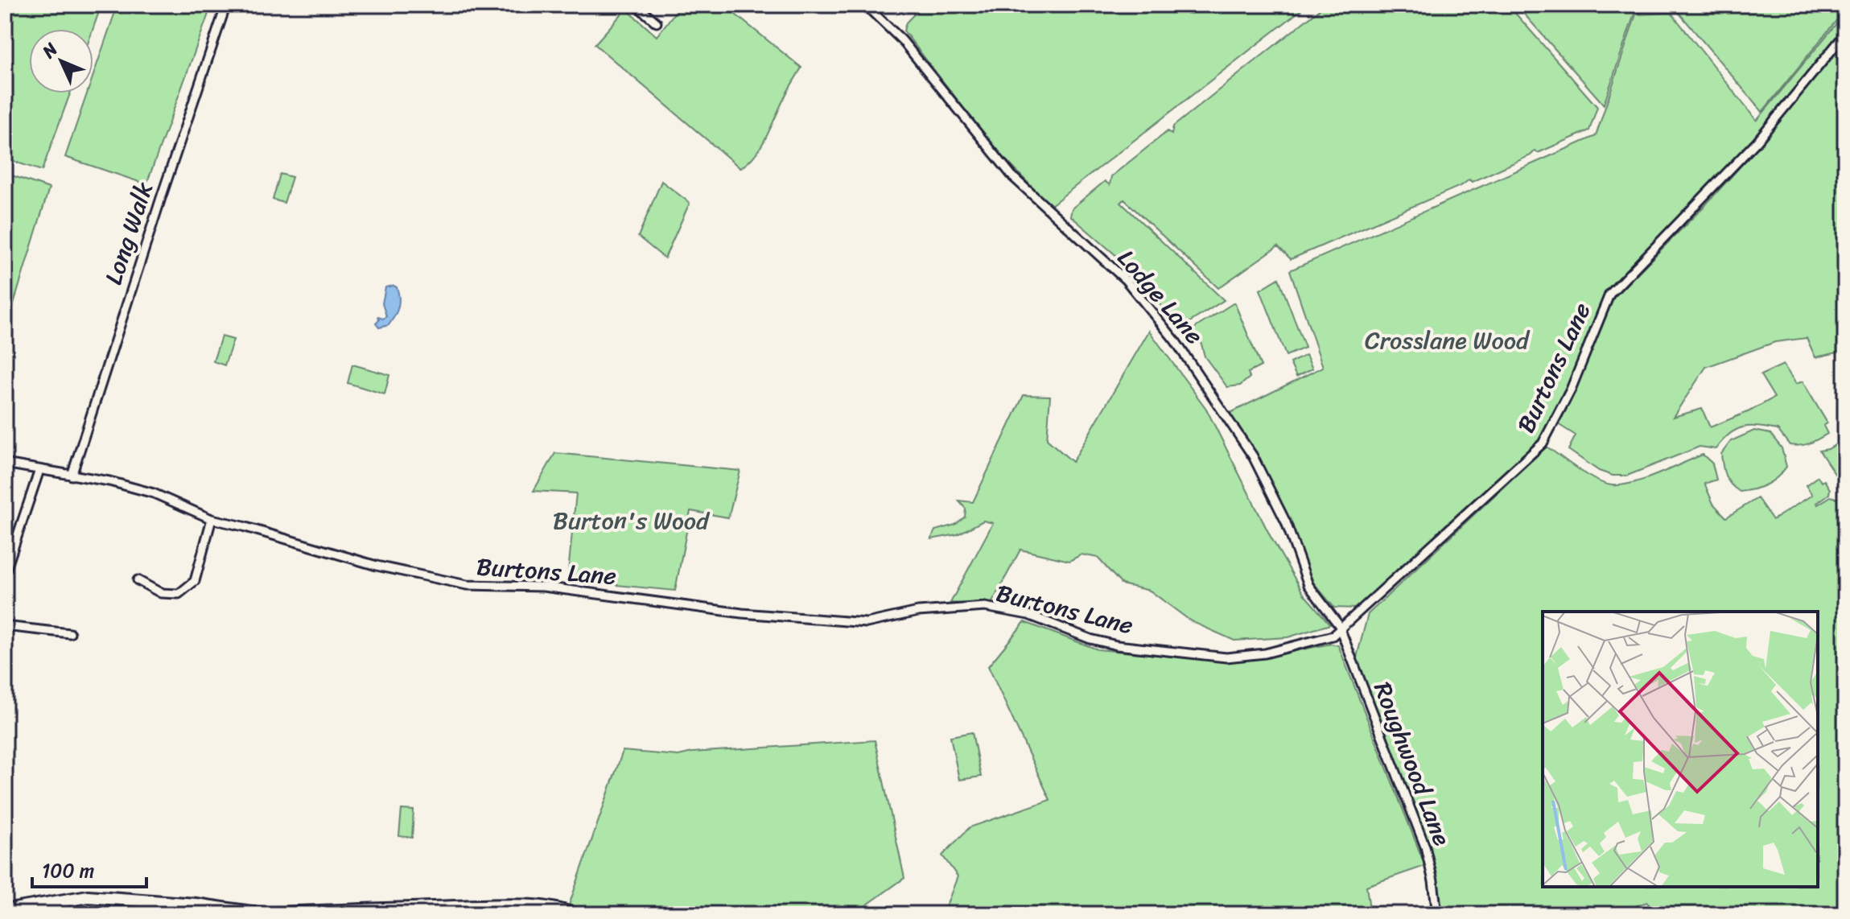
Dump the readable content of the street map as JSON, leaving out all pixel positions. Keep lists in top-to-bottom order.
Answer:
{
  "streets": {
    "street": [
      "Long Walk",
      "Lodge Lane",
      "Burtons Lane",
      "Roughwood Lane"
    ]
  },
  "crossings": [
    ["Long Walk", "Burtons Lane"],
    ["Lodge Lane", "Burtons Lane"],
    ["Lodge Lane", "Roughwood Lane"],
    ["Burtons Lane", "Roughwood Lane"]
  ],
  "parks": ["Crosslane Wood", "Burton's Wood"],
  "scale_bar": "100 m",
  "north": "top left"
}
